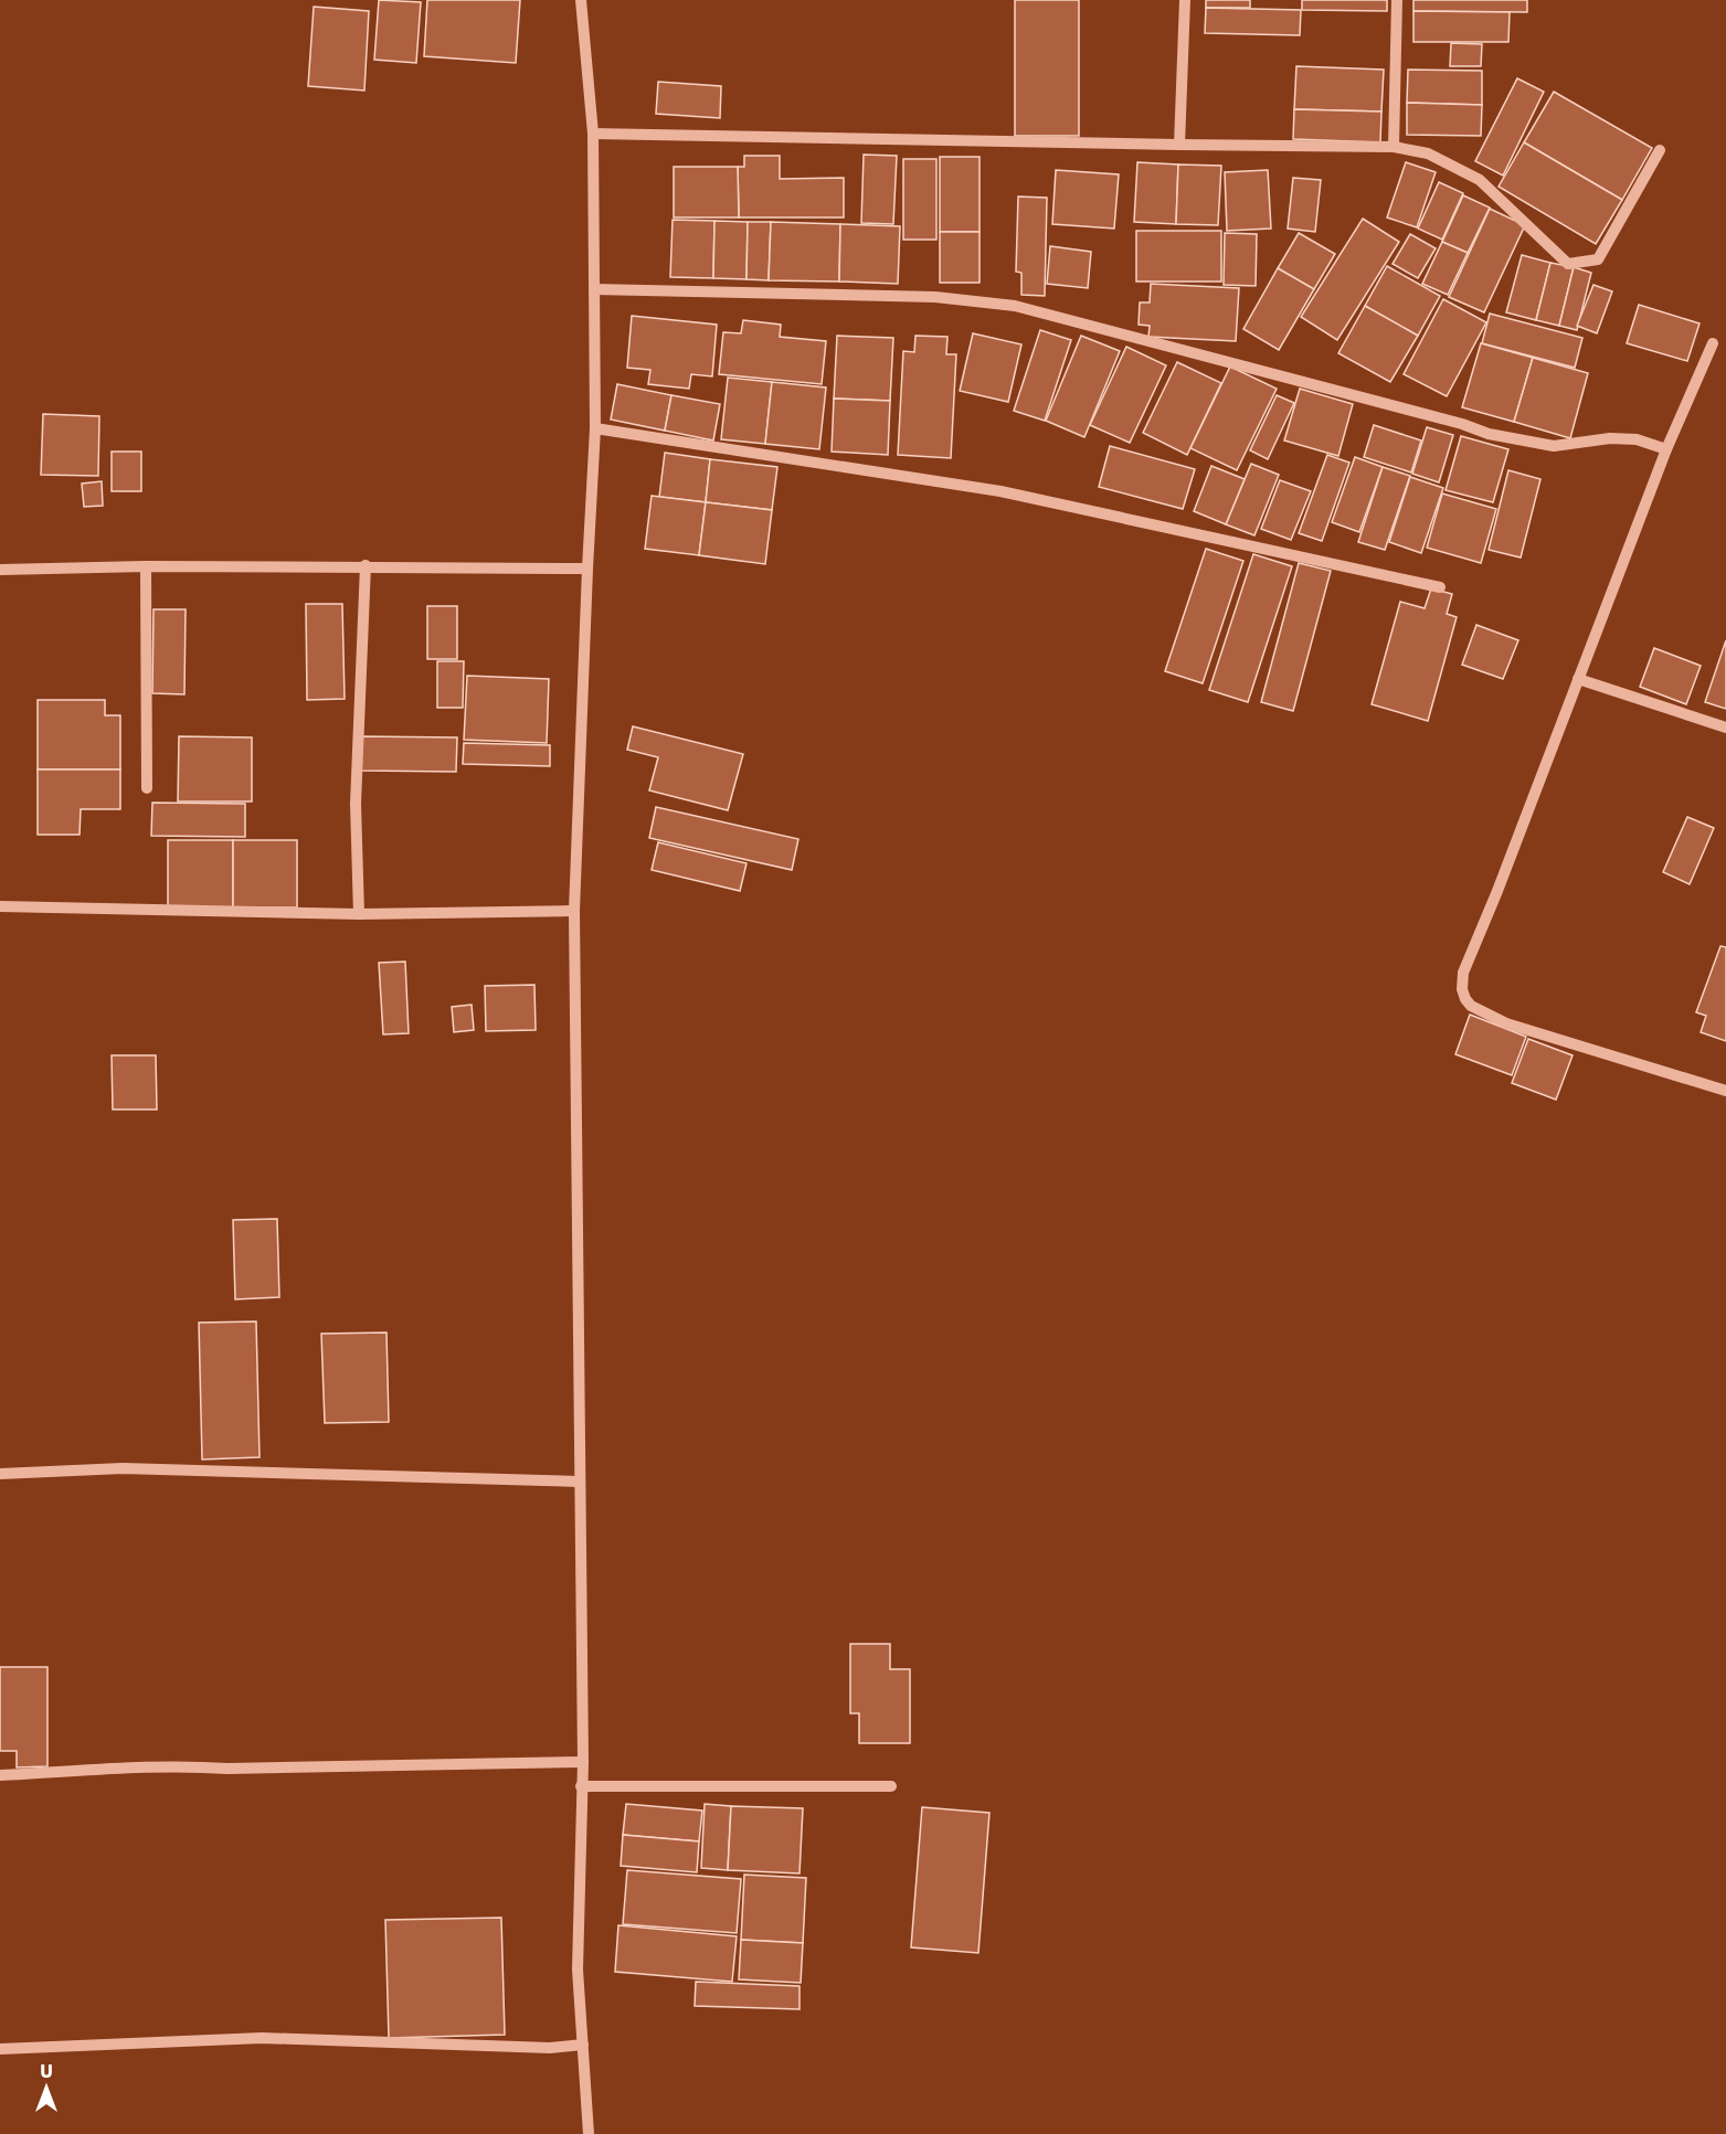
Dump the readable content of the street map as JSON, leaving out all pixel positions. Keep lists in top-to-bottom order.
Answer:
{
  "north": "top"
}
